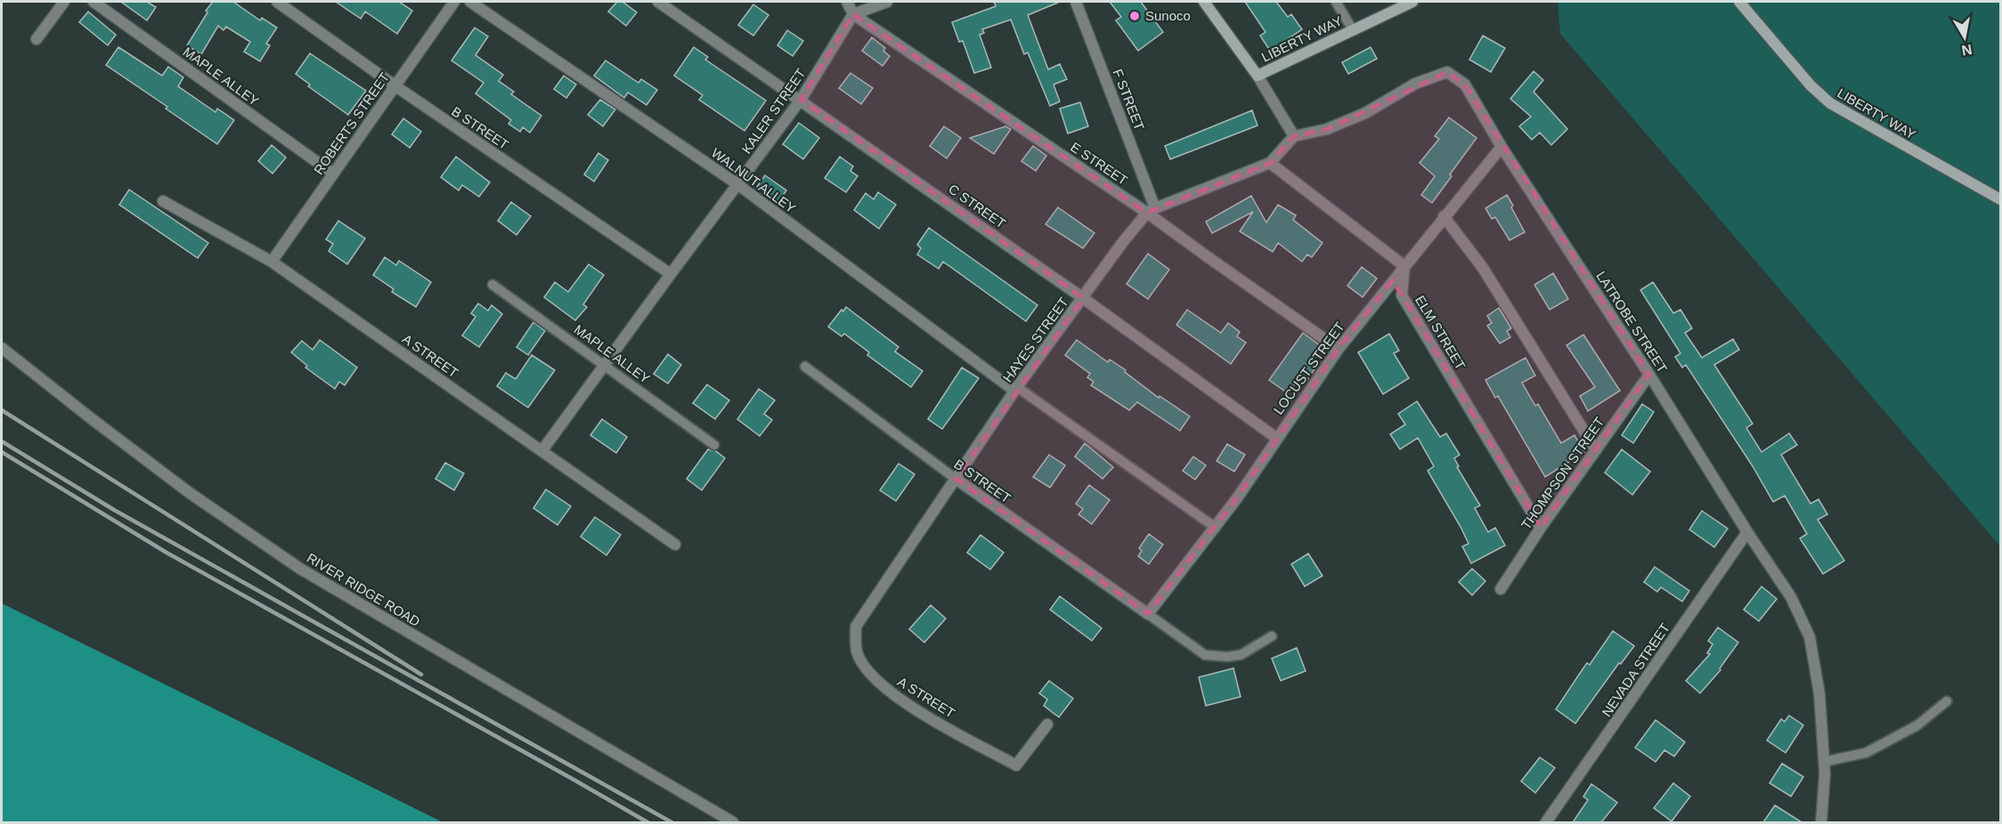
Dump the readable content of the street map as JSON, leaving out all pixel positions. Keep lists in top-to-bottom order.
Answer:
{
  "streets": {
    "street": [
      "LIBERTY WAY",
      "MAPLE ALLEY",
      "F STREET",
      "KALER STREET",
      "ROBERTS STREET",
      "B STREET",
      "E STREET",
      "WALNUT ALLEY",
      "C STREET",
      "LATROBE STREET",
      "ELM STREET",
      "HAYES STREET",
      "A STREET",
      "LOCUST STREET",
      "THOMPSON STREET",
      "RIVER RIDGE ROAD",
      "NEVADA STREET"
    ]
  },
  "crossings": [
    ["MAPLE ALLEY", "KALER STREET"],
    ["MAPLE ALLEY", "ROBERTS STREET"],
    ["F STREET", "E STREET"],
    ["F STREET", "HAYES STREET"],
    ["KALER STREET", "B STREET"],
    ["KALER STREET", "E STREET"],
    ["KALER STREET", "WALNUT ALLEY"],
    ["KALER STREET", "C STREET"],
    ["KALER STREET", "A STREET"],
    ["ROBERTS STREET", "B STREET"],
    ["ROBERTS STREET", "A STREET"],
    ["B STREET", "HAYES STREET"],
    ["B STREET", "LOCUST STREET"],
    ["E STREET", "HAYES STREET"],
    ["E STREET", "LOCUST STREET"],
    ["WALNUT ALLEY", "HAYES STREET"],
    ["C STREET", "HAYES STREET"],
    ["C STREET", "LOCUST STREET"],
    ["LATROBE STREET", "HAYES STREET"],
    ["LATROBE STREET", "LOCUST STREET"],
    ["LATROBE STREET", "THOMPSON STREET"],
    ["LATROBE STREET", "NEVADA STREET"],
    ["ELM STREET", "LOCUST STREET"],
    ["ELM STREET", "THOMPSON STREET"],
    ["HAYES STREET", "A STREET"]
  ],
  "places": ["Sunoco"],
  "north": "bottom"
}
